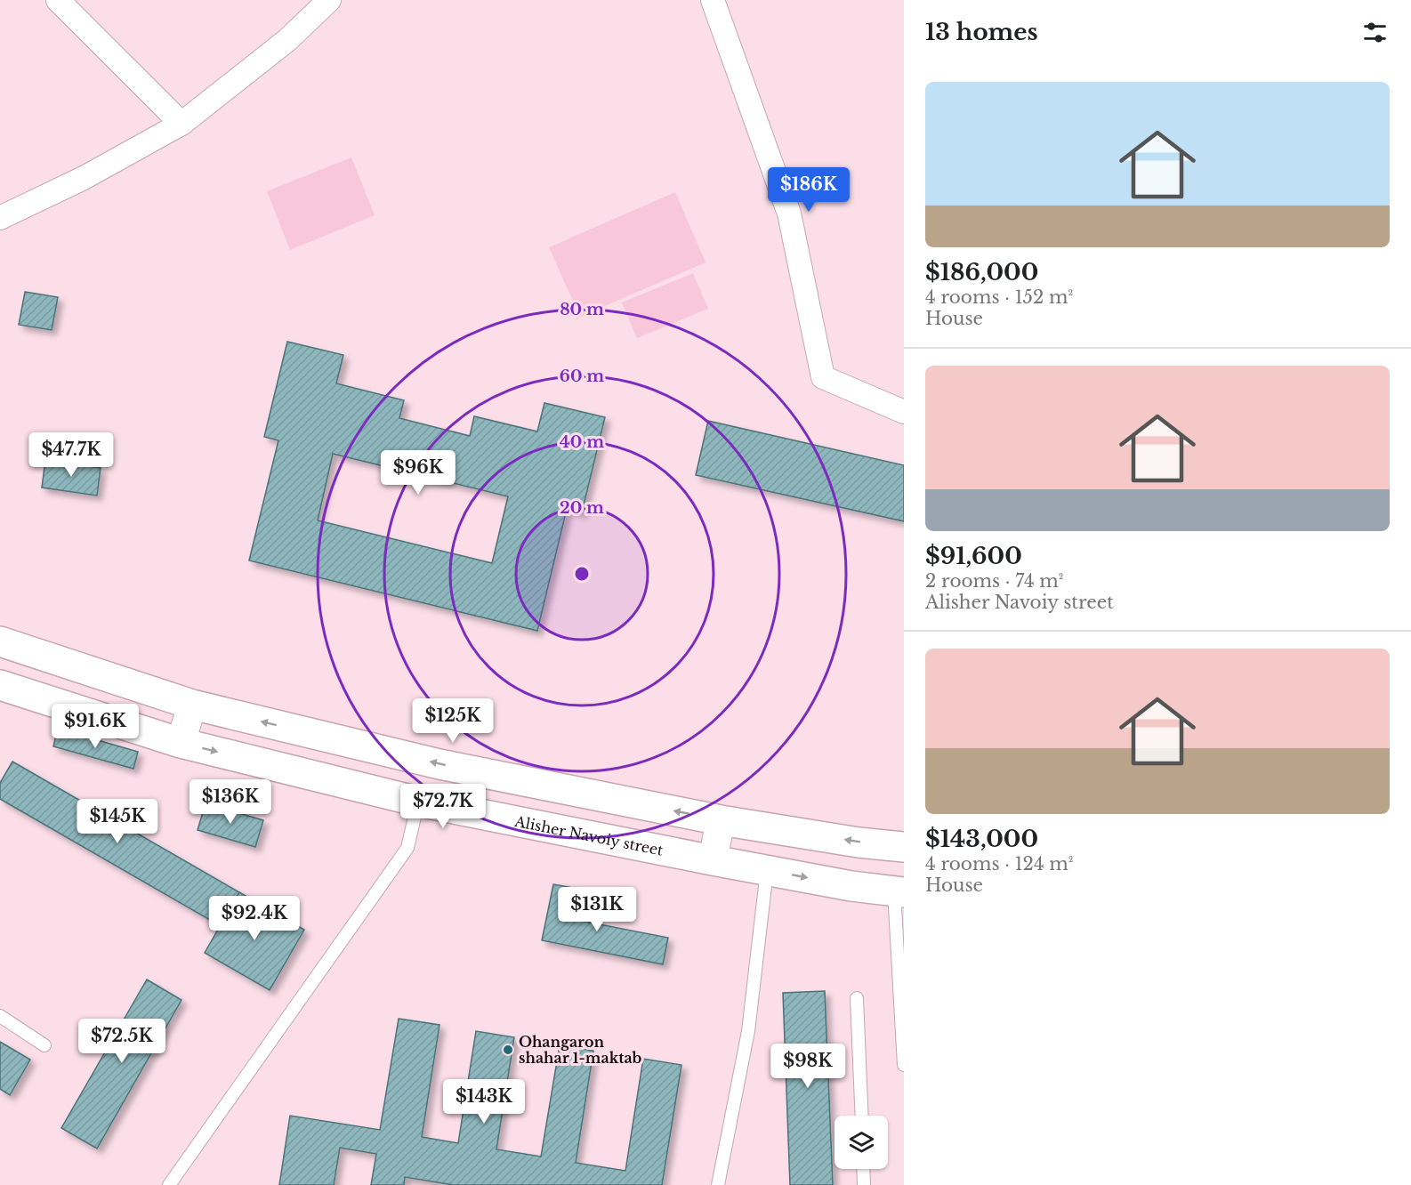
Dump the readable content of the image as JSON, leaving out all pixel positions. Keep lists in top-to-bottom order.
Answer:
{
  "streets": {
    "main road": ["Alisher Navoiy street"]
  },
  "places": ["Ohangaron shahar 1-maktab"],
  "page": {
    "heading": "13 homes",
    "list": [
      {
        "name": "$186,000",
        "note": "4 rooms · 152 m² · House"
      },
      {
        "name": "$91,600",
        "note": "2 rooms · 74 m² · Alisher Navoiy street"
      },
      {
        "name": "$143,000",
        "note": "4 rooms · 124 m² · House"
      }
    ],
    "price": [
      "$186K",
      "$47.7K",
      "$96K",
      "$125K",
      "$91.6K",
      "$136K",
      "$72.7K",
      "$145K",
      "$131K",
      "$92.4K",
      "$72.5K",
      "$98K",
      "$143K"
    ]
  },
  "rings": [
    "80 m",
    "60 m",
    "40 m",
    "20 m"
  ]
}
